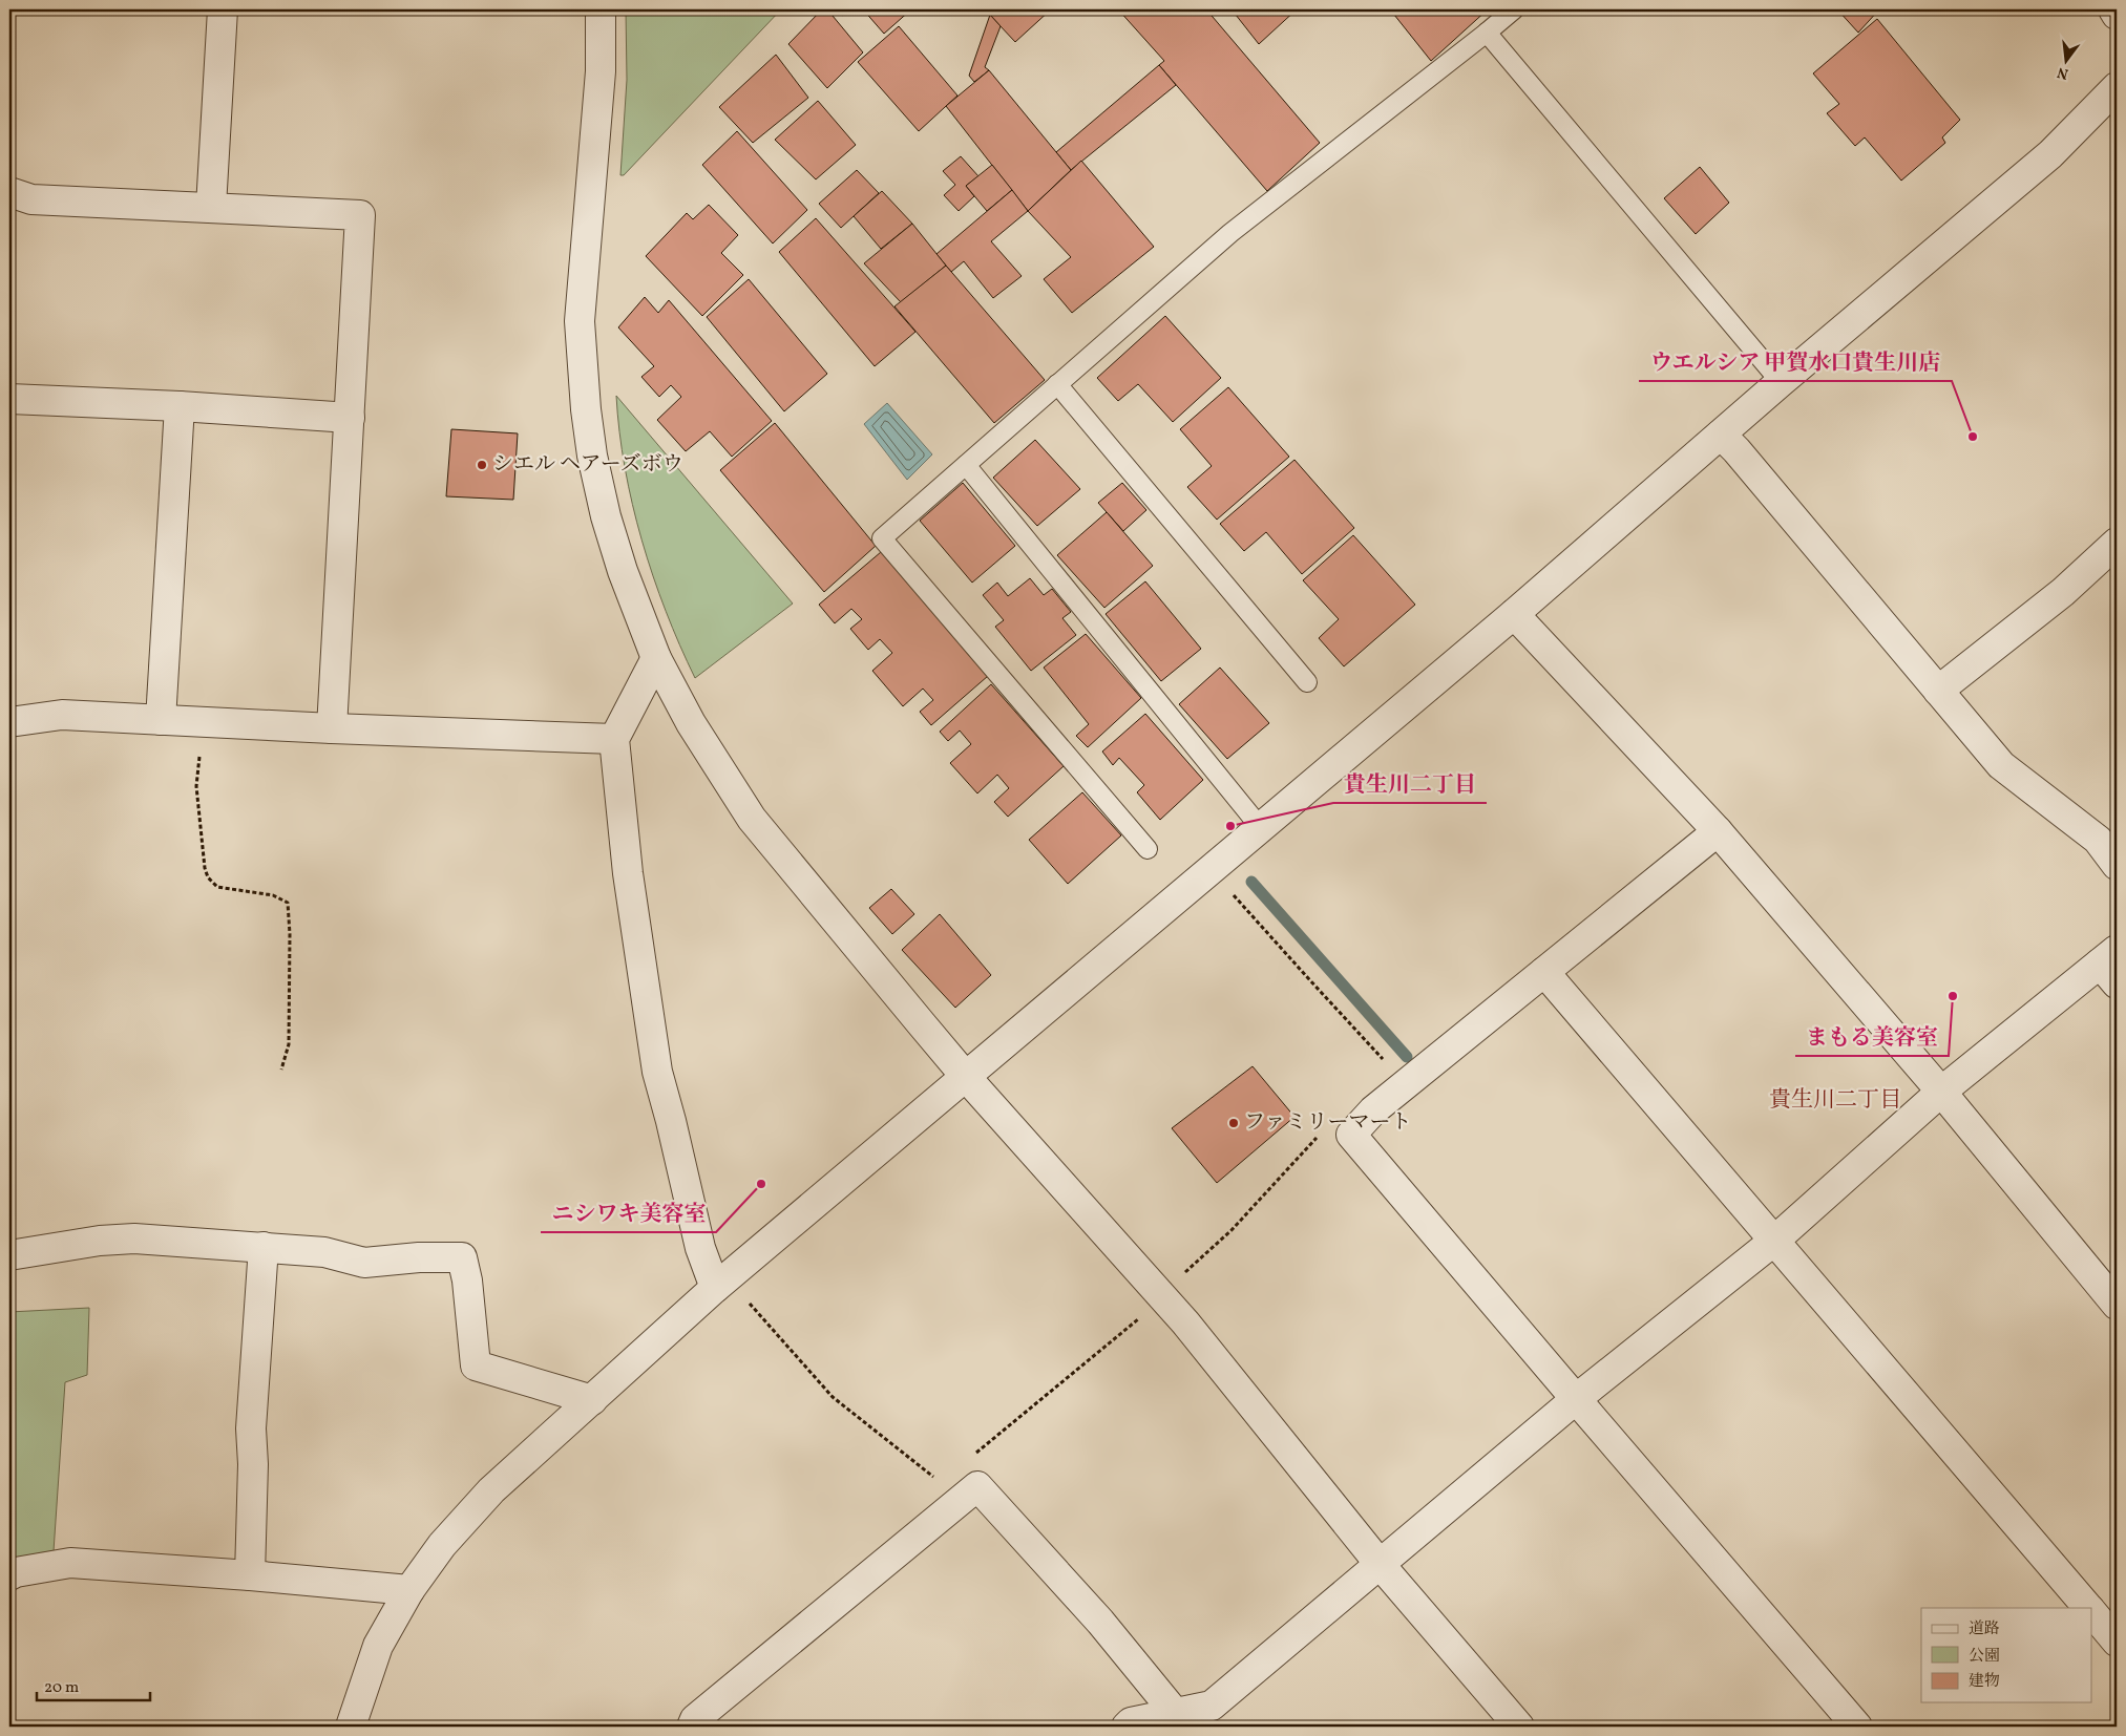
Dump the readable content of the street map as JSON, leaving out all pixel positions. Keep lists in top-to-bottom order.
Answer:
{
  "districts": ["貴生川二丁目"],
  "places": [
    "ウエルシア 甲賀水口貴生川店",
    "シエル ヘアーズボウ",
    "貴生川二丁目",
    "まもる美容室",
    "ファミリーマート",
    "ニシワキ美容室"
  ],
  "legend": ["道路", "公園", "建物"],
  "scale_bar": "20 m",
  "north": "bottom"
}
